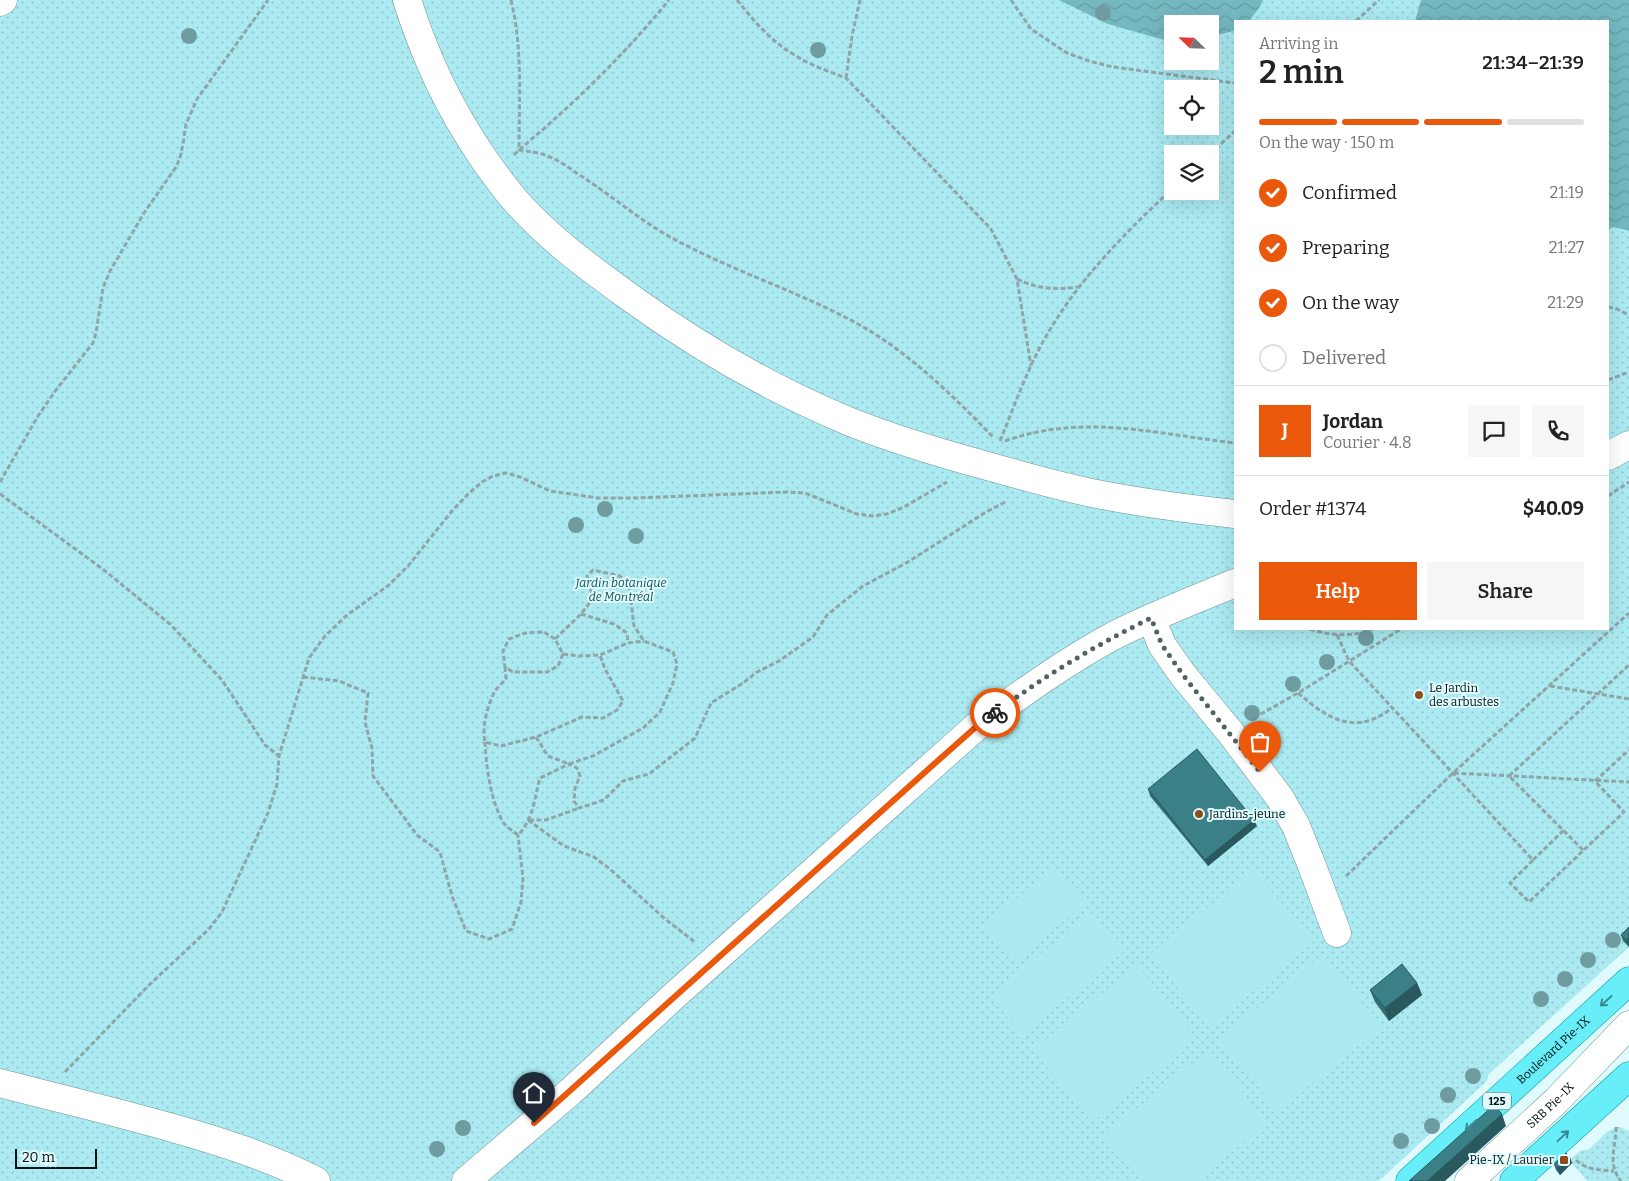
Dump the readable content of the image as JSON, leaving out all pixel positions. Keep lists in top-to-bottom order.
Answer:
{
  "streets": {
    "main road": ["Boulevard Pie-IX", "125"],
    "street": ["SRB Pie-IX"]
  },
  "parks": ["Jardin botanique de Montréal"],
  "places": {
    "other": ["Le Jardin des arbustes", "Jardins-jeune"],
    "transit": ["Pie-IX / Laurier"]
  },
  "scale_bar": "20 m",
  "north": "top left",
  "page": {
    "heading": ["2 min", "Arriving in", "21:34–21:39"],
    "panel": [
      "Jordan",
      "Courier · 4.8",
      "Order #1374",
      "$40.09"
    ],
    "bar": "On the way · 150 m",
    "list": [
      ["Confirmed", "21:19"],
      ["Preparing", "21:27"],
      ["On the way", "21:29"],
      "Delivered"
    ],
    "round": "J",
    "buttons": ["Help", "Share"],
    "scale": "20 m"
  }
}
